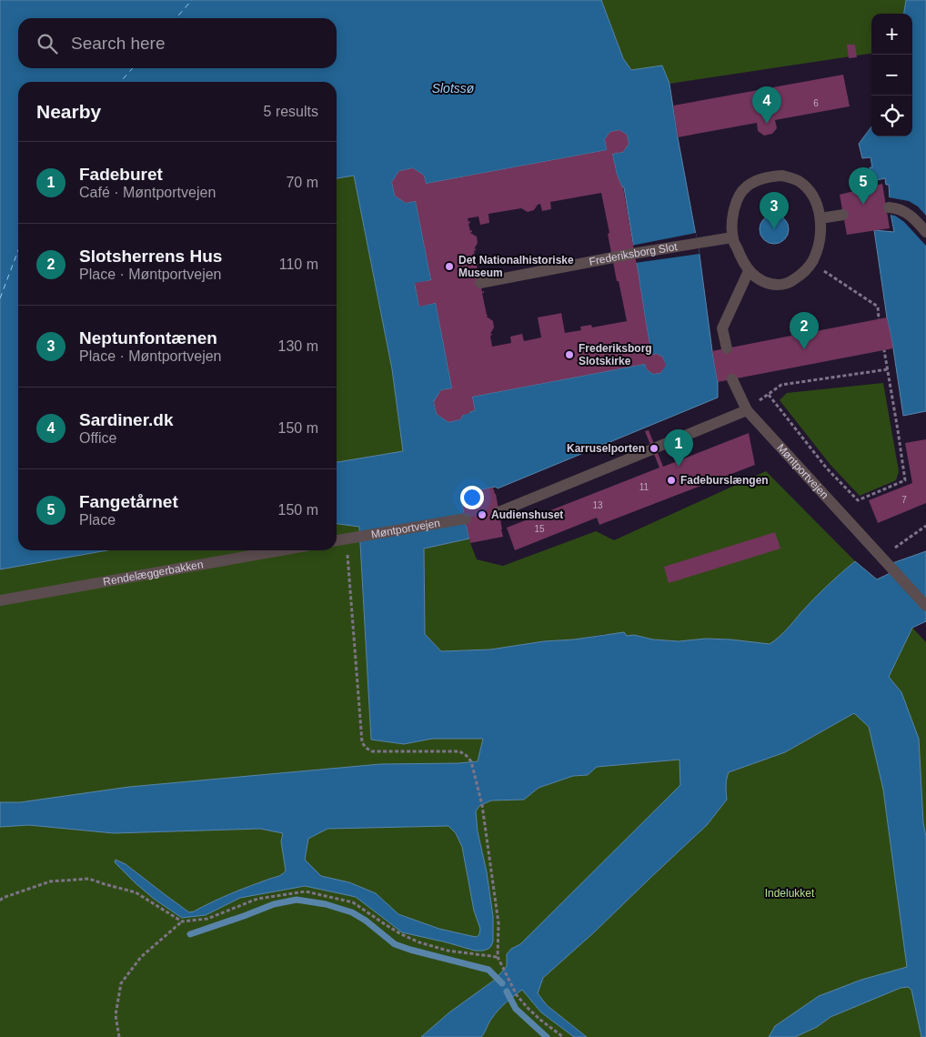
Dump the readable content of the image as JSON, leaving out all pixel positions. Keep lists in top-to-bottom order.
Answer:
{
  "streets": {
    "street": ["Frederiksborg Slot", "Møntportvejen", "Rendelæggerbakken"]
  },
  "water": ["Slotssø"],
  "parks": ["Indelukket"],
  "places": [
    "Det Nationalhistoriske Museum",
    "Frederiksborg Slotskirke",
    "Karruselporten",
    "Fadeburslængen",
    "Audienshuset"
  ],
  "house_numbers": [
    "6",
    "11",
    "7",
    "13",
    "15"
  ],
  "page": {
    "map_buttons": ["+", "−"],
    "search": "Search here",
    "heading": ["Nearby", "5 results"],
    "pins": [
      "4",
      "5",
      "3",
      "2",
      "1"
    ],
    "list": [
      {
        "mark": "1",
        "name": "Fadeburet",
        "note": "Café · Møntportvejen",
        "value": "70 m"
      },
      {
        "mark": "2",
        "name": "Slotsherrens Hus",
        "note": "Place · Møntportvejen",
        "value": "110 m"
      },
      {
        "mark": "3",
        "name": "Neptunfontænen",
        "note": "Place · Møntportvejen",
        "value": "130 m"
      },
      {
        "mark": "4",
        "name": "Sardiner.dk",
        "note": "Office",
        "value": "150 m"
      },
      {
        "mark": "5",
        "name": "Fangetårnet",
        "note": "Place",
        "value": "150 m"
      }
    ]
  }
}
